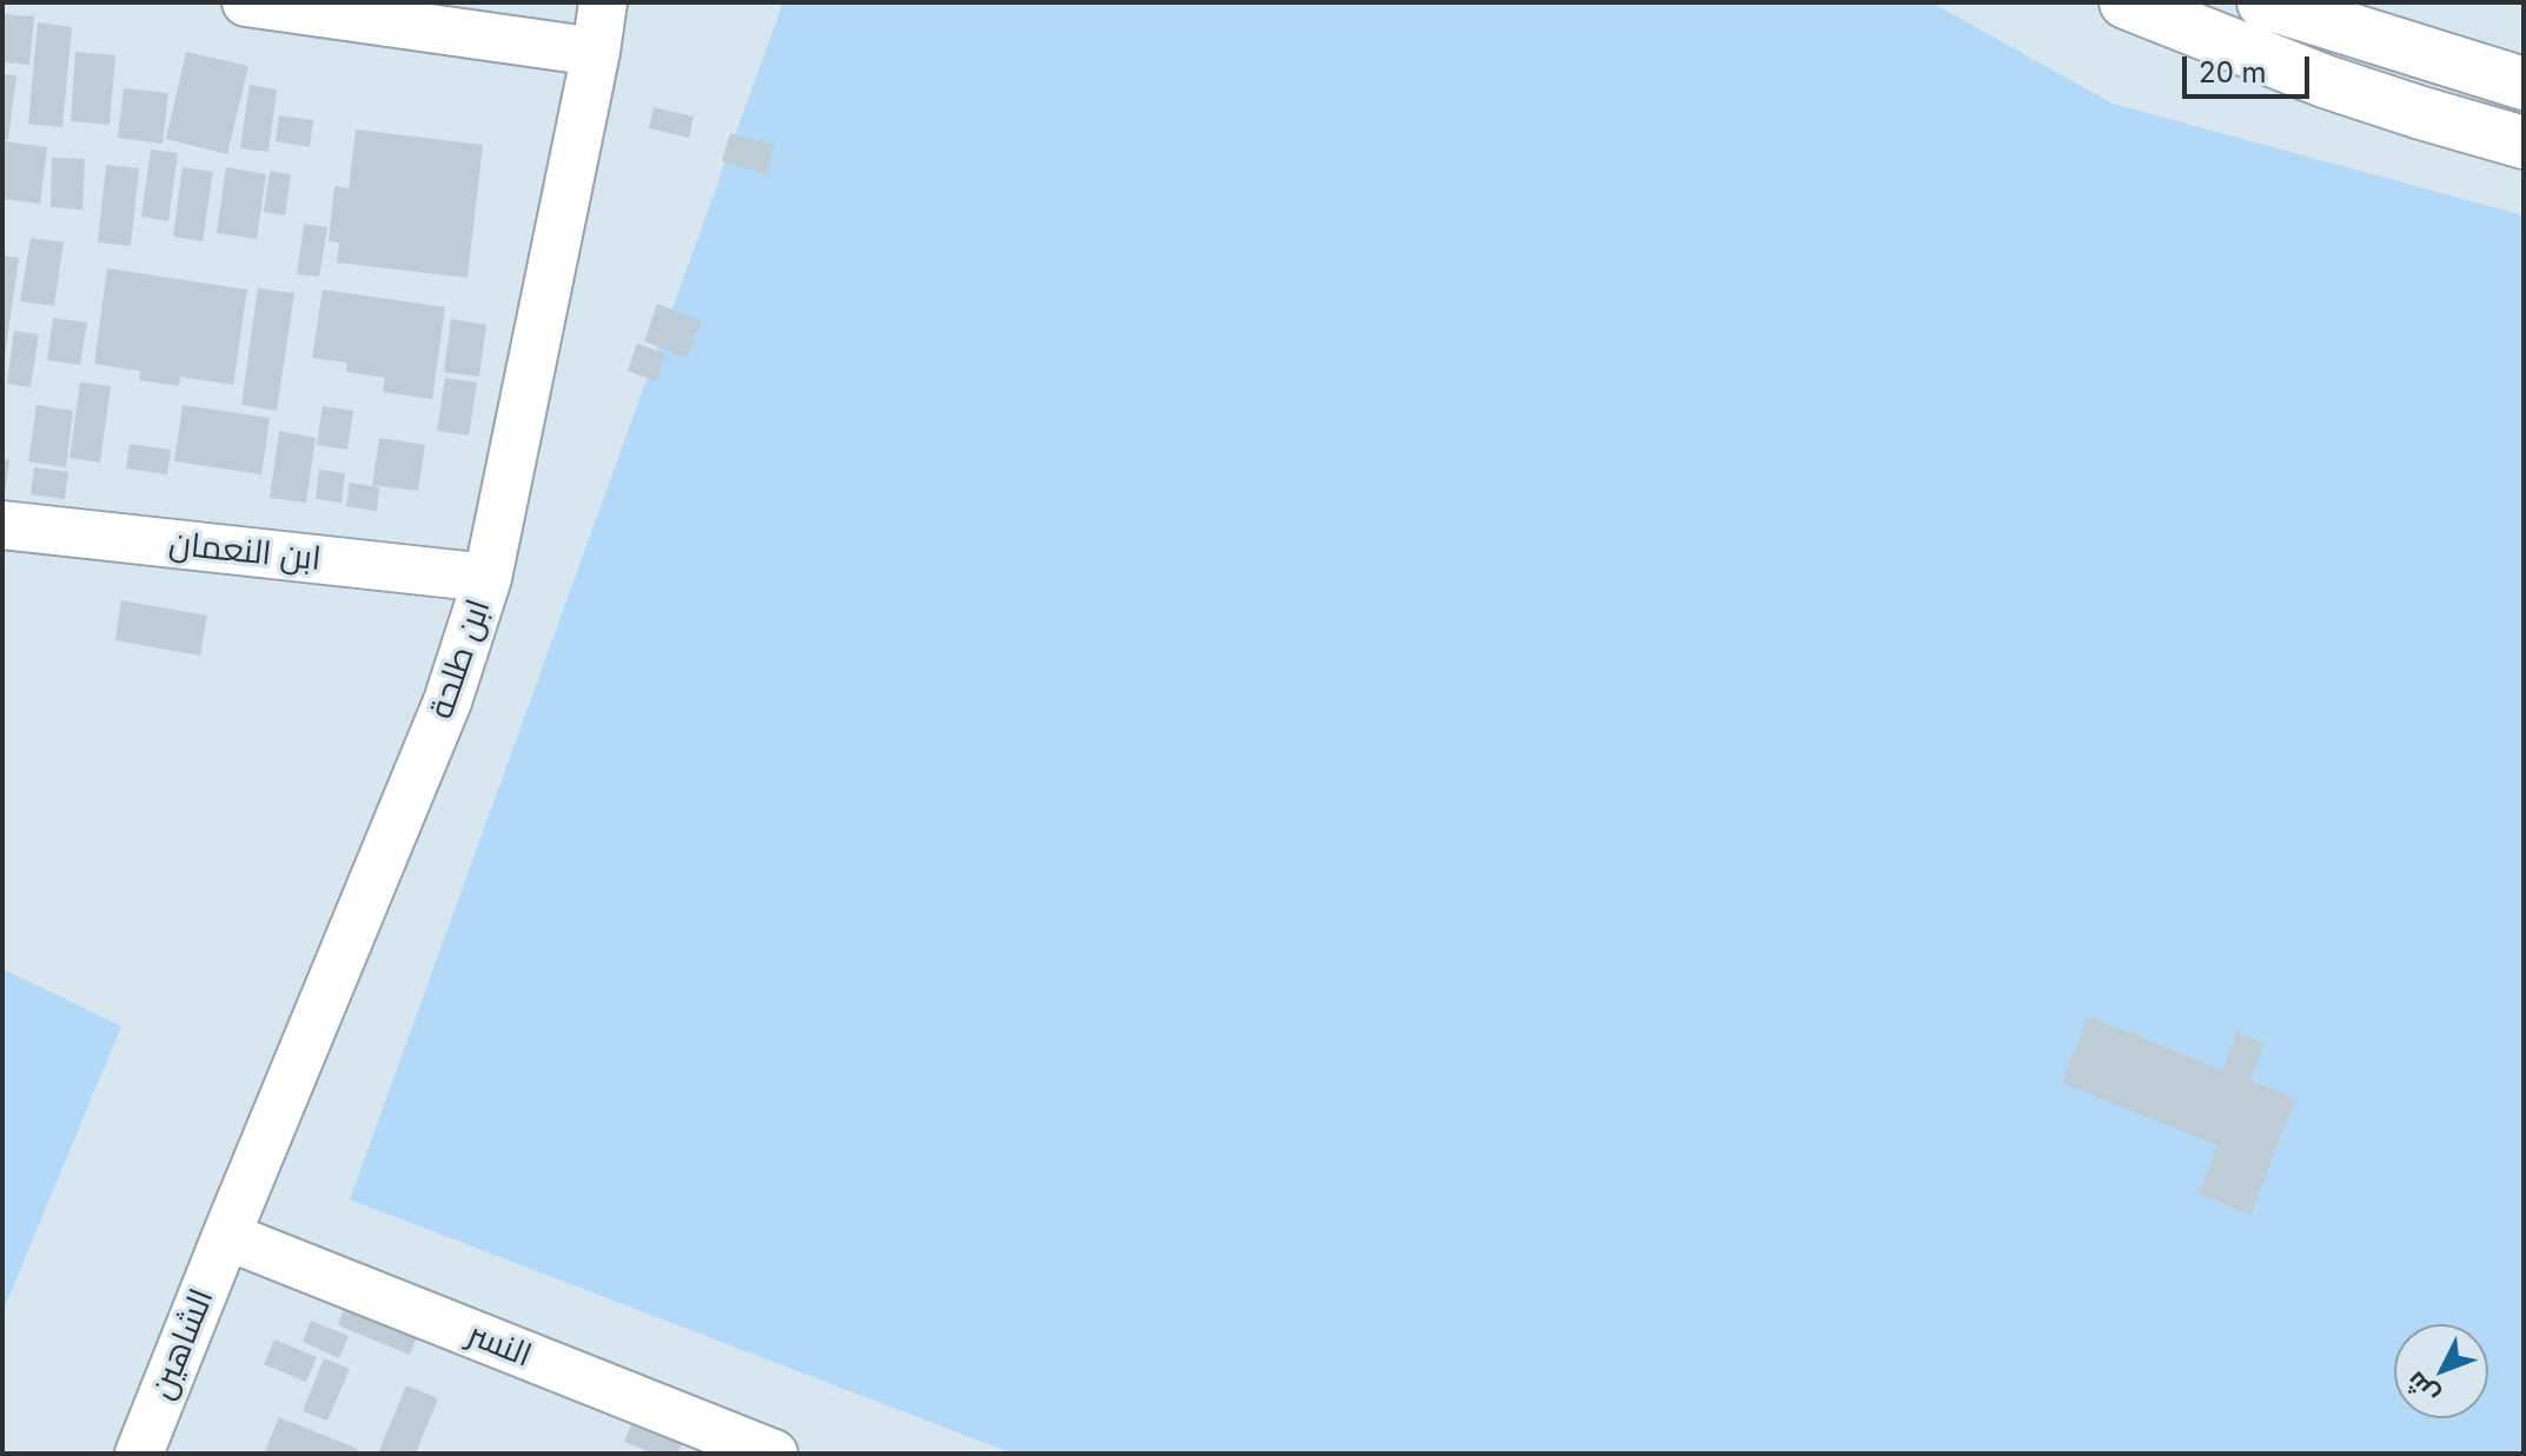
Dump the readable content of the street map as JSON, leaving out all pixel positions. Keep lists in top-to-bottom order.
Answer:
{
  "streets": {
    "street": [
      "ابن النعمان",
      "ابن طلحة",
      "الشاهين",
      "النسر"
    ]
  },
  "crossings": [
    ["ابن النعمان", "ابن طلحة"],
    ["ابن طلحة", "الشاهين"],
    ["ابن طلحة", "النسر"],
    ["الشاهين", "النسر"]
  ],
  "scale_bar": "20 m",
  "north": "bottom left"
}
